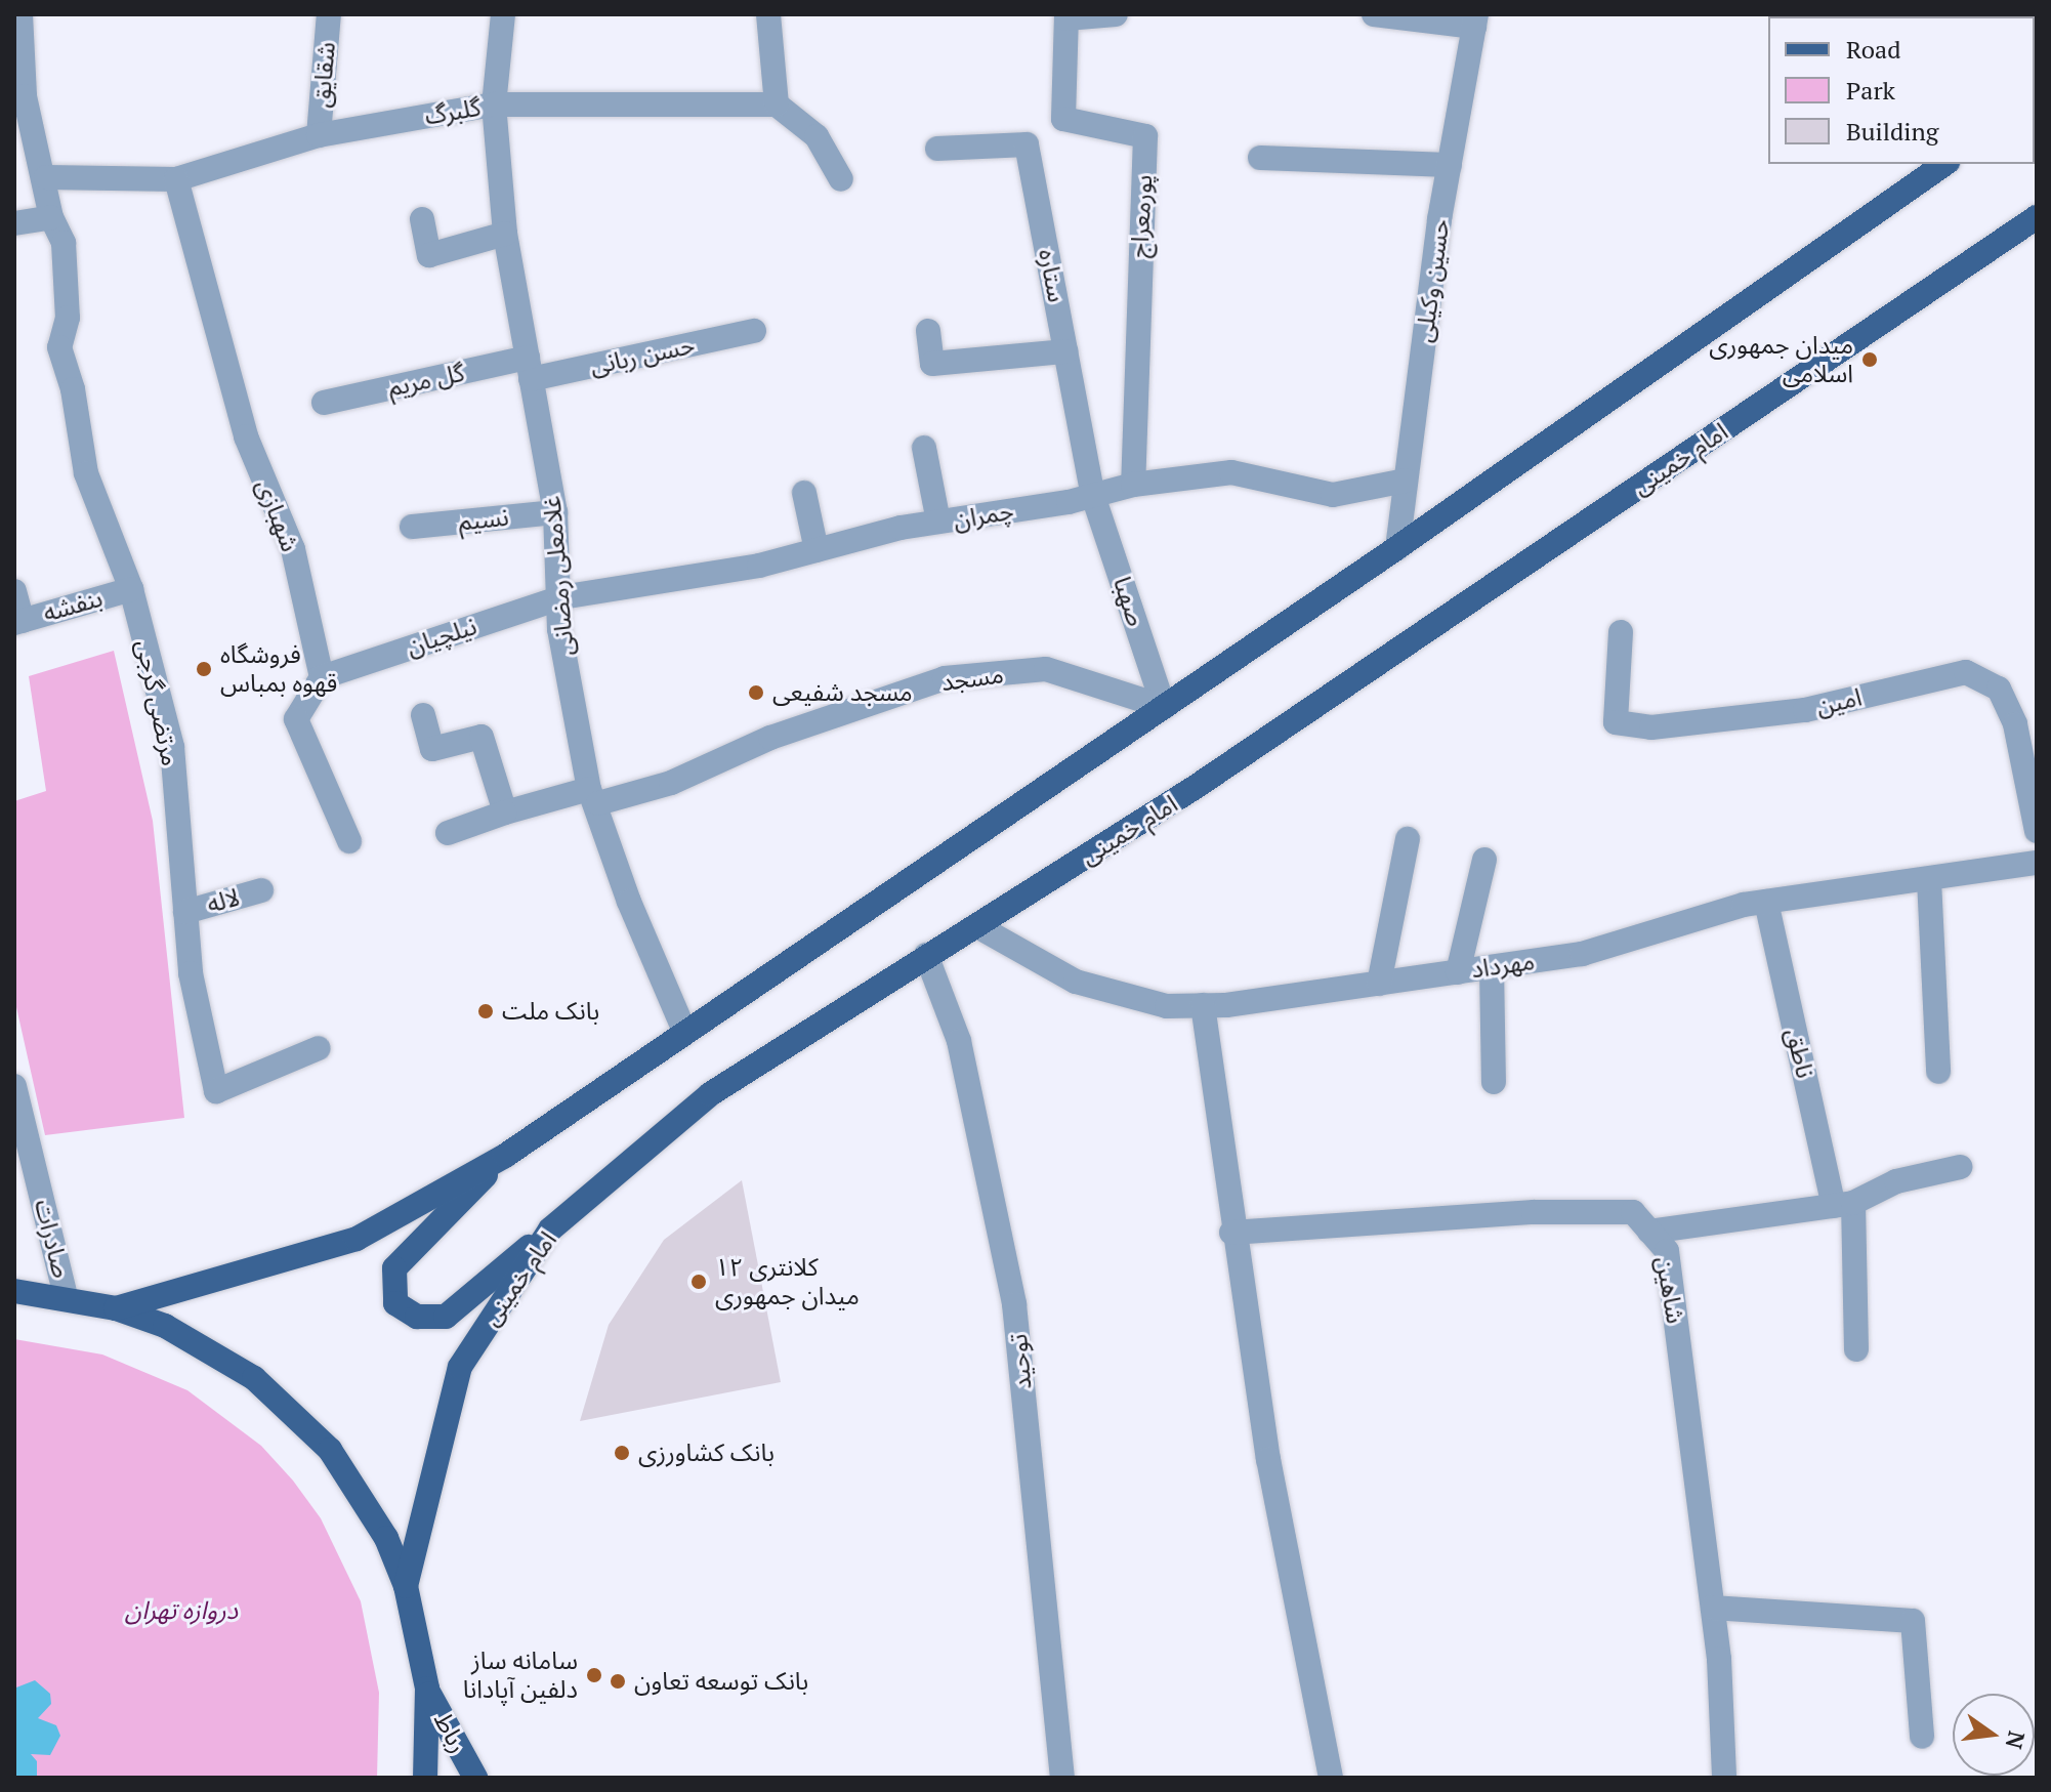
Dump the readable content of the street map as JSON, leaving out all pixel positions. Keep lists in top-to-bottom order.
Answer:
{
  "streets": {
    "main road": ["امام خمینی", "رباط"],
    "street": [
      "شقایق",
      "گلبرگ",
      "پورمعراج",
      "ستاره",
      "حسین وکیلی",
      "حسن ربانی",
      "گل مریم",
      "شهبازی",
      "چمران",
      "نسیم",
      "غلامعلی رمضانی",
      "صهبا",
      "بنفشه",
      "نیلچیان",
      "مسجد",
      "امین",
      "مرتضی گرجی",
      "لاله",
      "مهرداد",
      "ناطق",
      "صادرات",
      "شاهین",
      "توحید"
    ]
  },
  "crossings": [
    ["شقایق", "گلبرگ"],
    ["گلبرگ", "شهبازی"],
    ["گلبرگ", "غلامعلی رمضانی"],
    ["گلبرگ", "مرتضی گرجی"],
    ["پورمعراج", "چمران"],
    ["ستاره", "چمران"],
    ["ستاره", "صهبا"],
    ["حسین وکیلی", "چمران"],
    ["حسن ربانی", "گل مریم"],
    ["حسن ربانی", "غلامعلی رمضانی"],
    ["گل مریم", "غلامعلی رمضانی"],
    ["امام خمینی", "مهرداد"],
    ["امام خمینی", "توحید"],
    ["شهبازی", "نیلچیان"],
    ["چمران", "غلامعلی رمضانی"],
    ["چمران", "صهبا"],
    ["چمران", "نیلچیان"],
    ["نسیم", "غلامعلی رمضانی"],
    ["غلامعلی رمضانی", "نیلچیان"],
    ["غلامعلی رمضانی", "مسجد"],
    ["صهبا", "مسجد"],
    ["بنفشه", "مرتضی گرجی"],
    ["مرتضی گرجی", "لاله"],
    ["مهرداد", "ناطق"]
  ],
  "parks": ["دروازه تهران"],
  "places": [
    "میدان جمهوری اسلامی",
    "فروشگاه قهوه بمباس",
    "مسجد شفیعی",
    "بانک ملت",
    "کلانتری ۱۲ میدان جمهوری",
    "بانک کشاورزی",
    "سامانه ساز دلفین آپادانا",
    "بانک توسعه تعاون"
  ],
  "legend": ["Road", "Park", "Building"],
  "north": "right"
}
